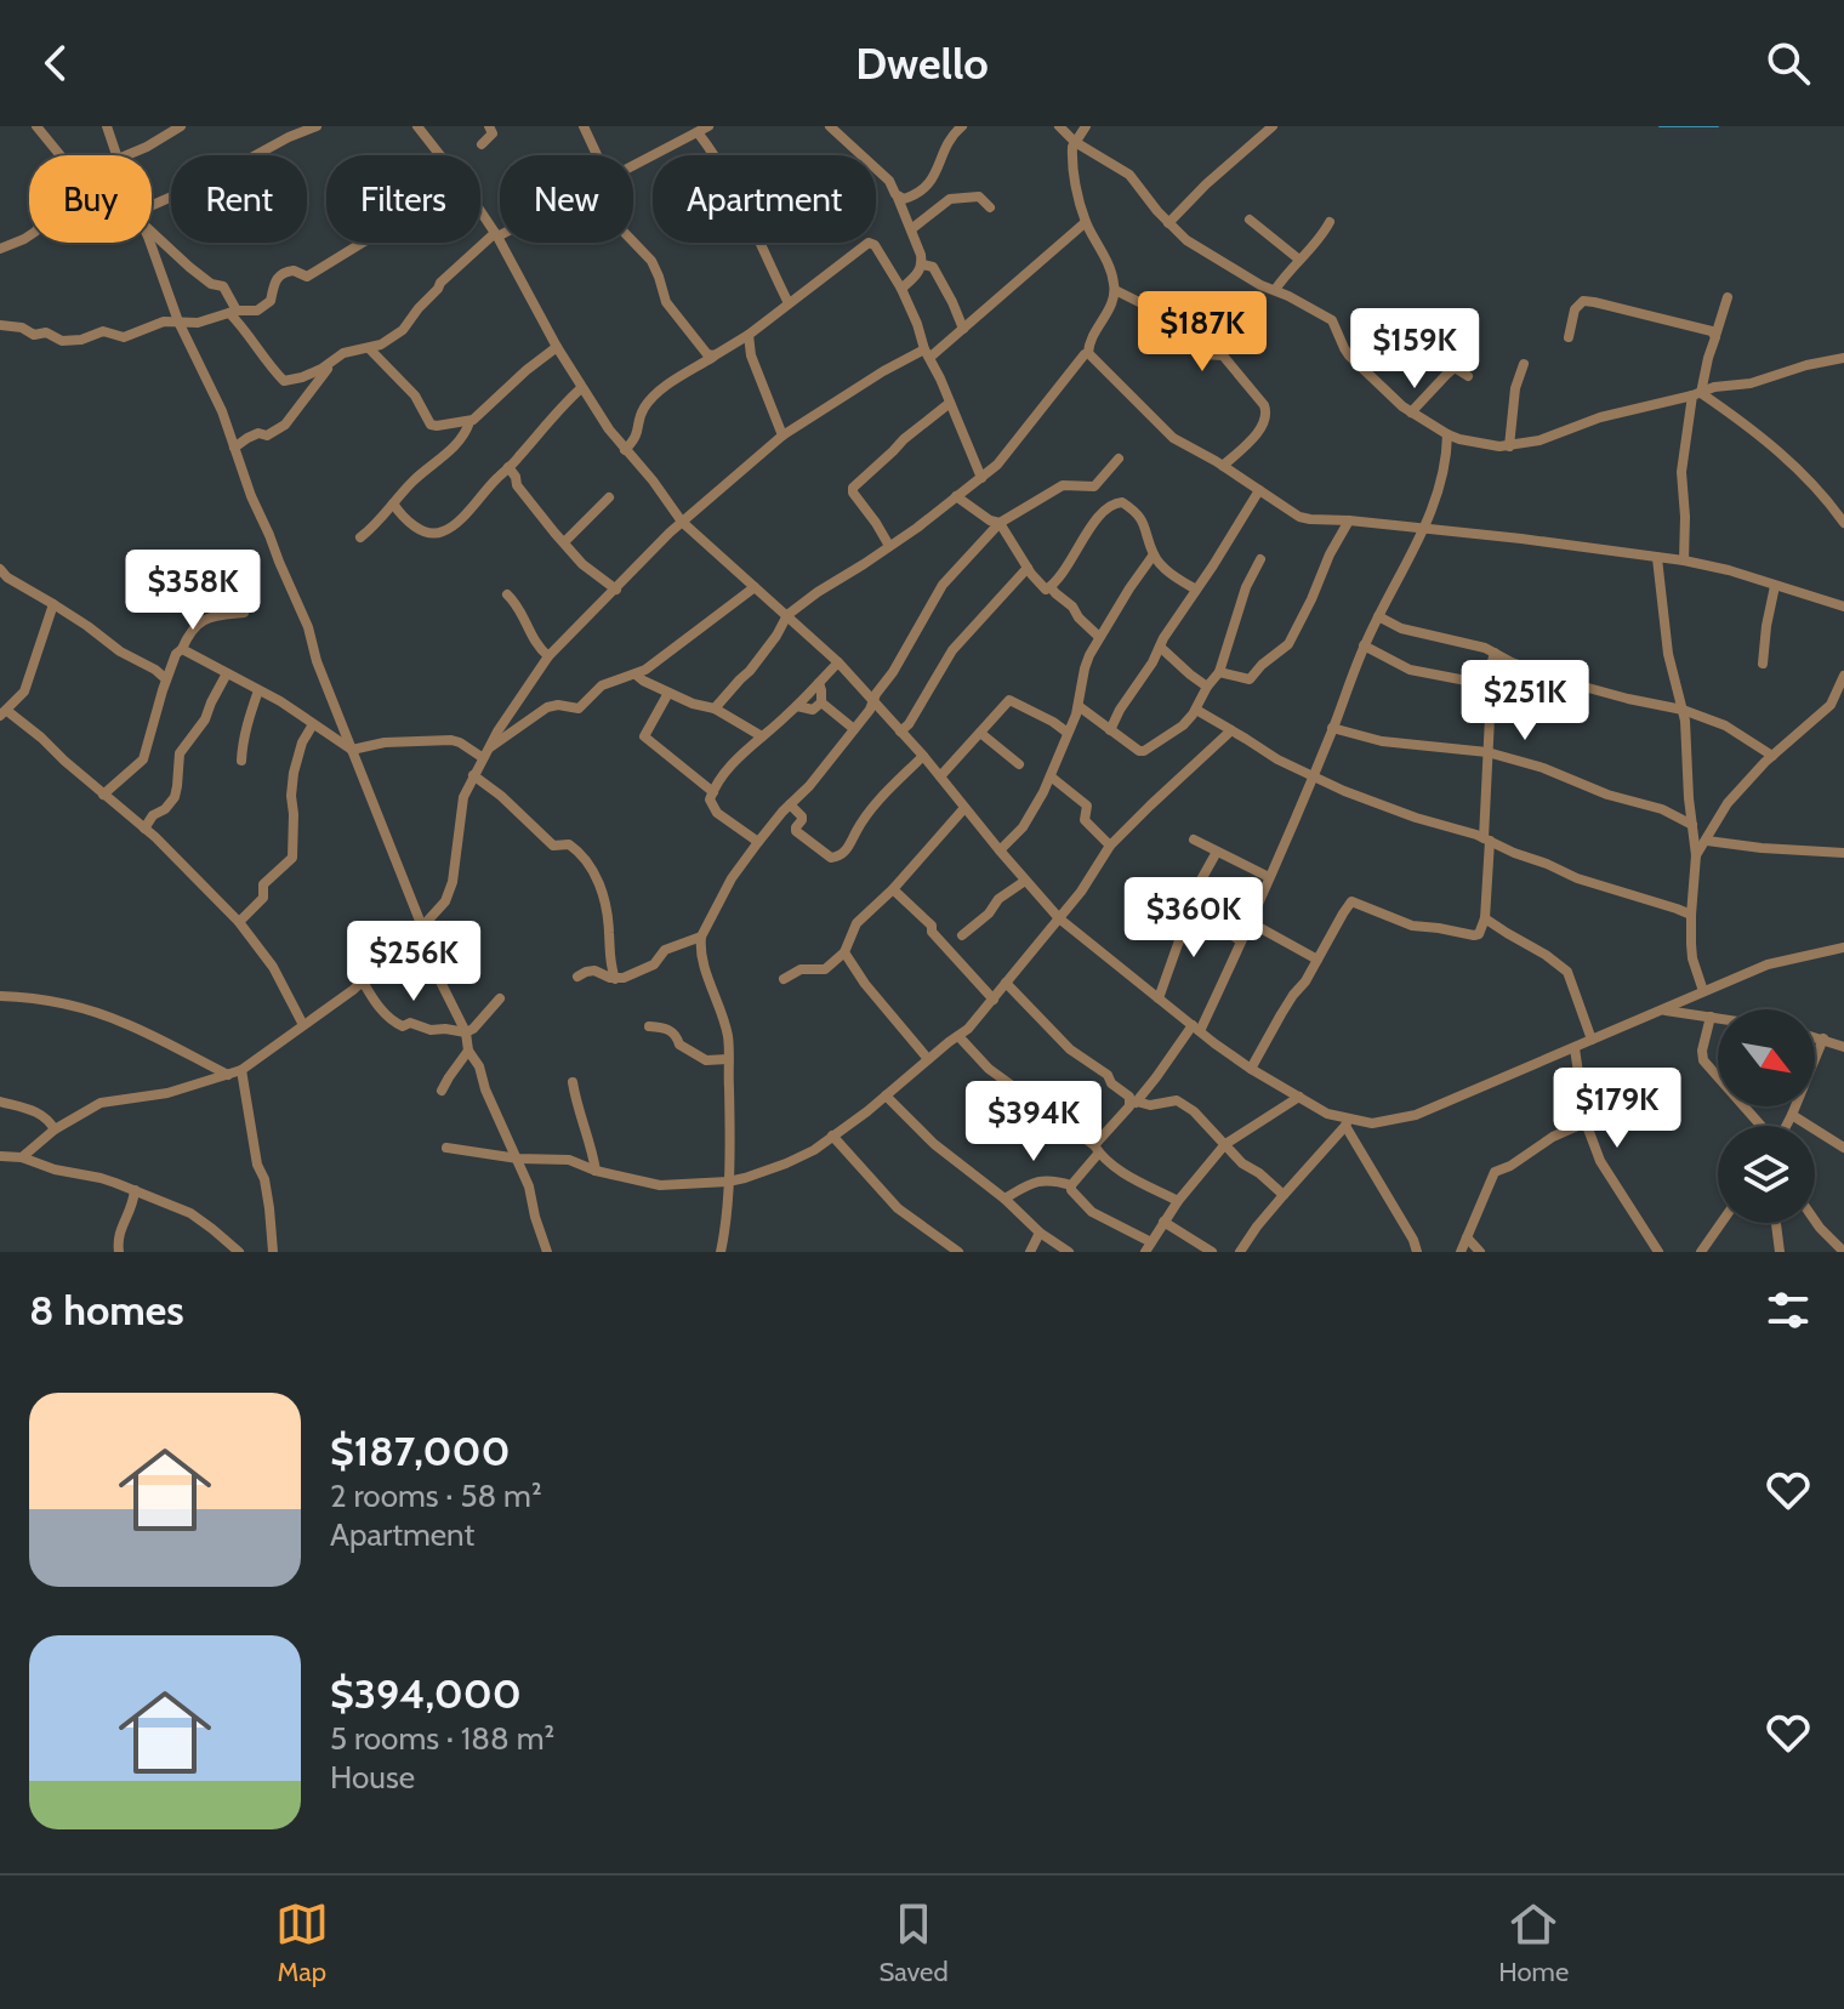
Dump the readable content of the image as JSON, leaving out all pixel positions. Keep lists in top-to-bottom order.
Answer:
{
  "north": "bottom right",
  "page": {
    "header": "Dwello",
    "chip": [
      "Buy",
      "Rent",
      "Filters",
      "New",
      "Apartment"
    ],
    "price": [
      "$187K",
      "$159K",
      "$358K",
      "$251K",
      "$360K",
      "$256K",
      "$179K",
      "$394K"
    ],
    "heading": "8 homes",
    "list": [
      {
        "name": "$187,000",
        "note": "2 rooms · 58 m² · Apartment"
      },
      {
        "name": "$394,000",
        "note": "5 rooms · 188 m² · House"
      }
    ],
    "tabs": ["Map", "Saved", "Home"]
  }
}
